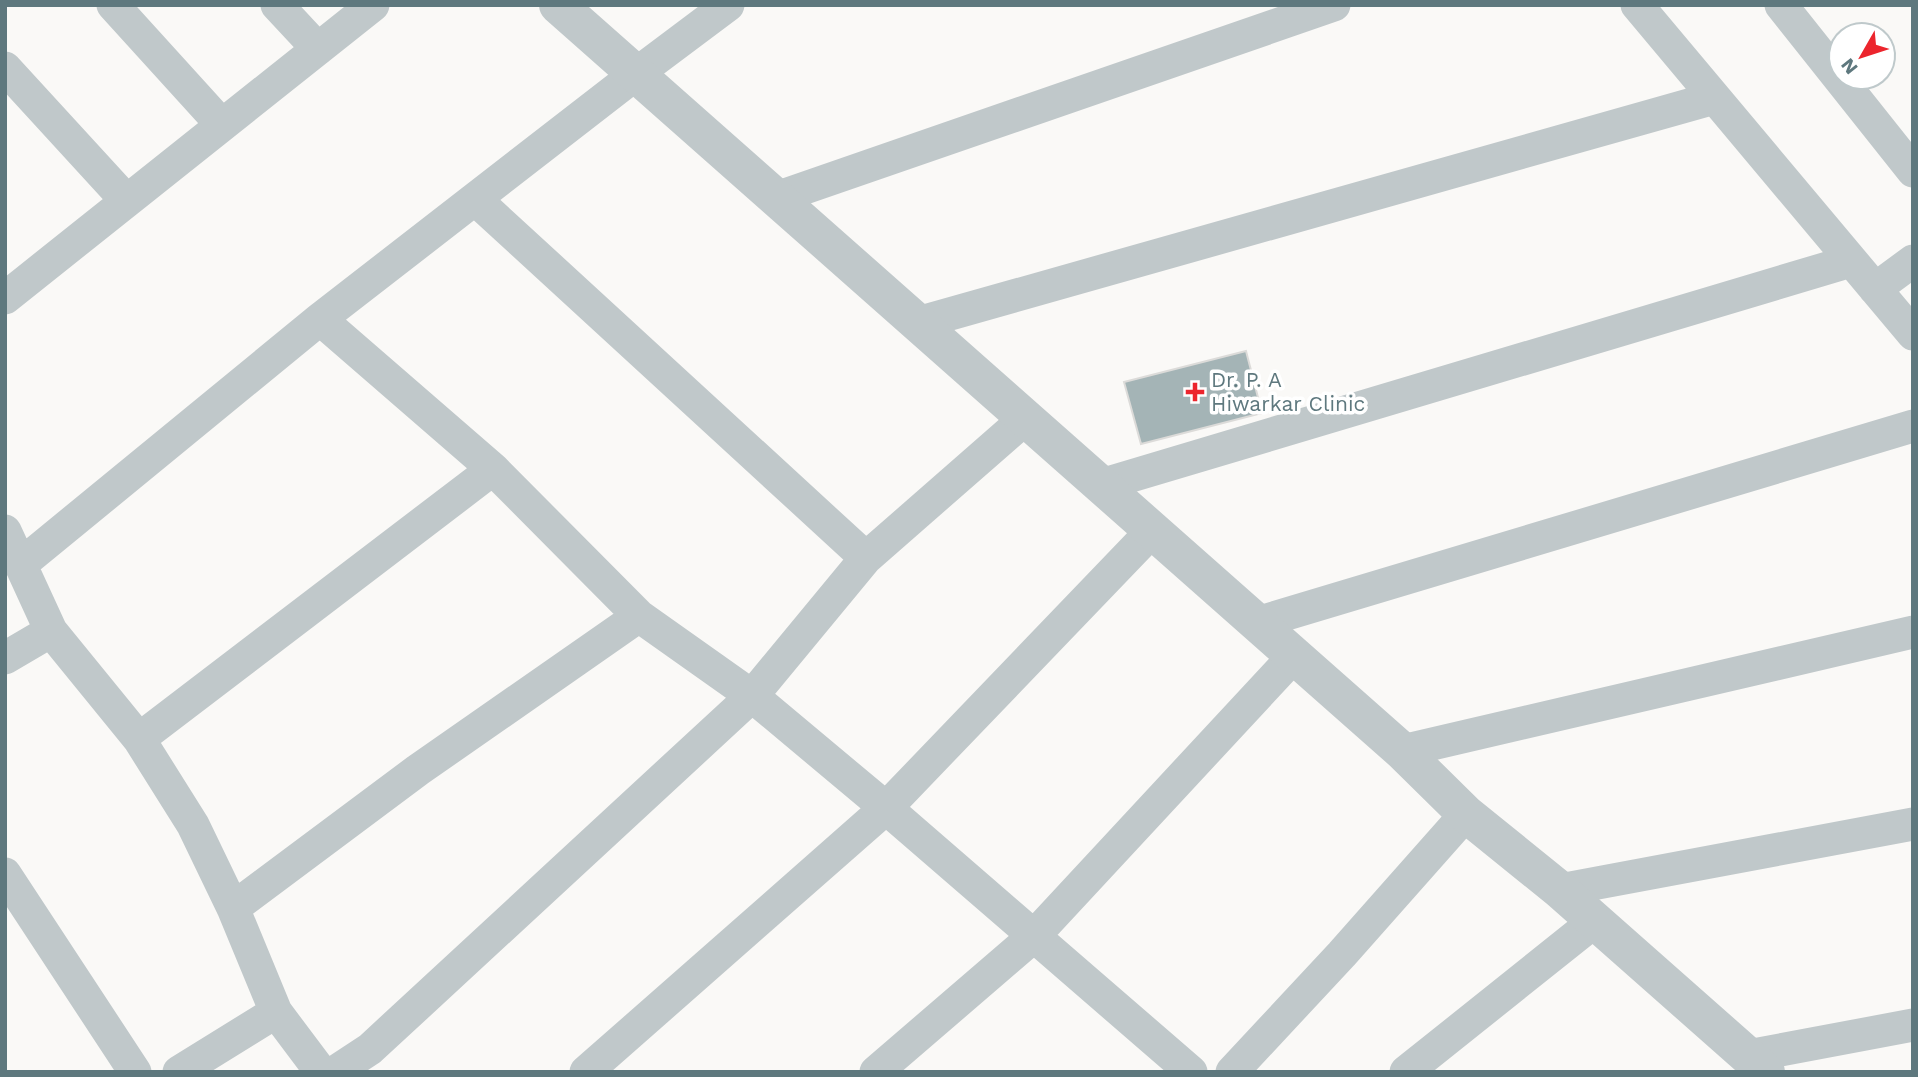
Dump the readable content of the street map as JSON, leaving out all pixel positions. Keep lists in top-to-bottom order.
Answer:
{
  "places": {
    "health": ["Dr. P. A Hiwarkar Clinic"]
  },
  "north": "bottom left"
}
